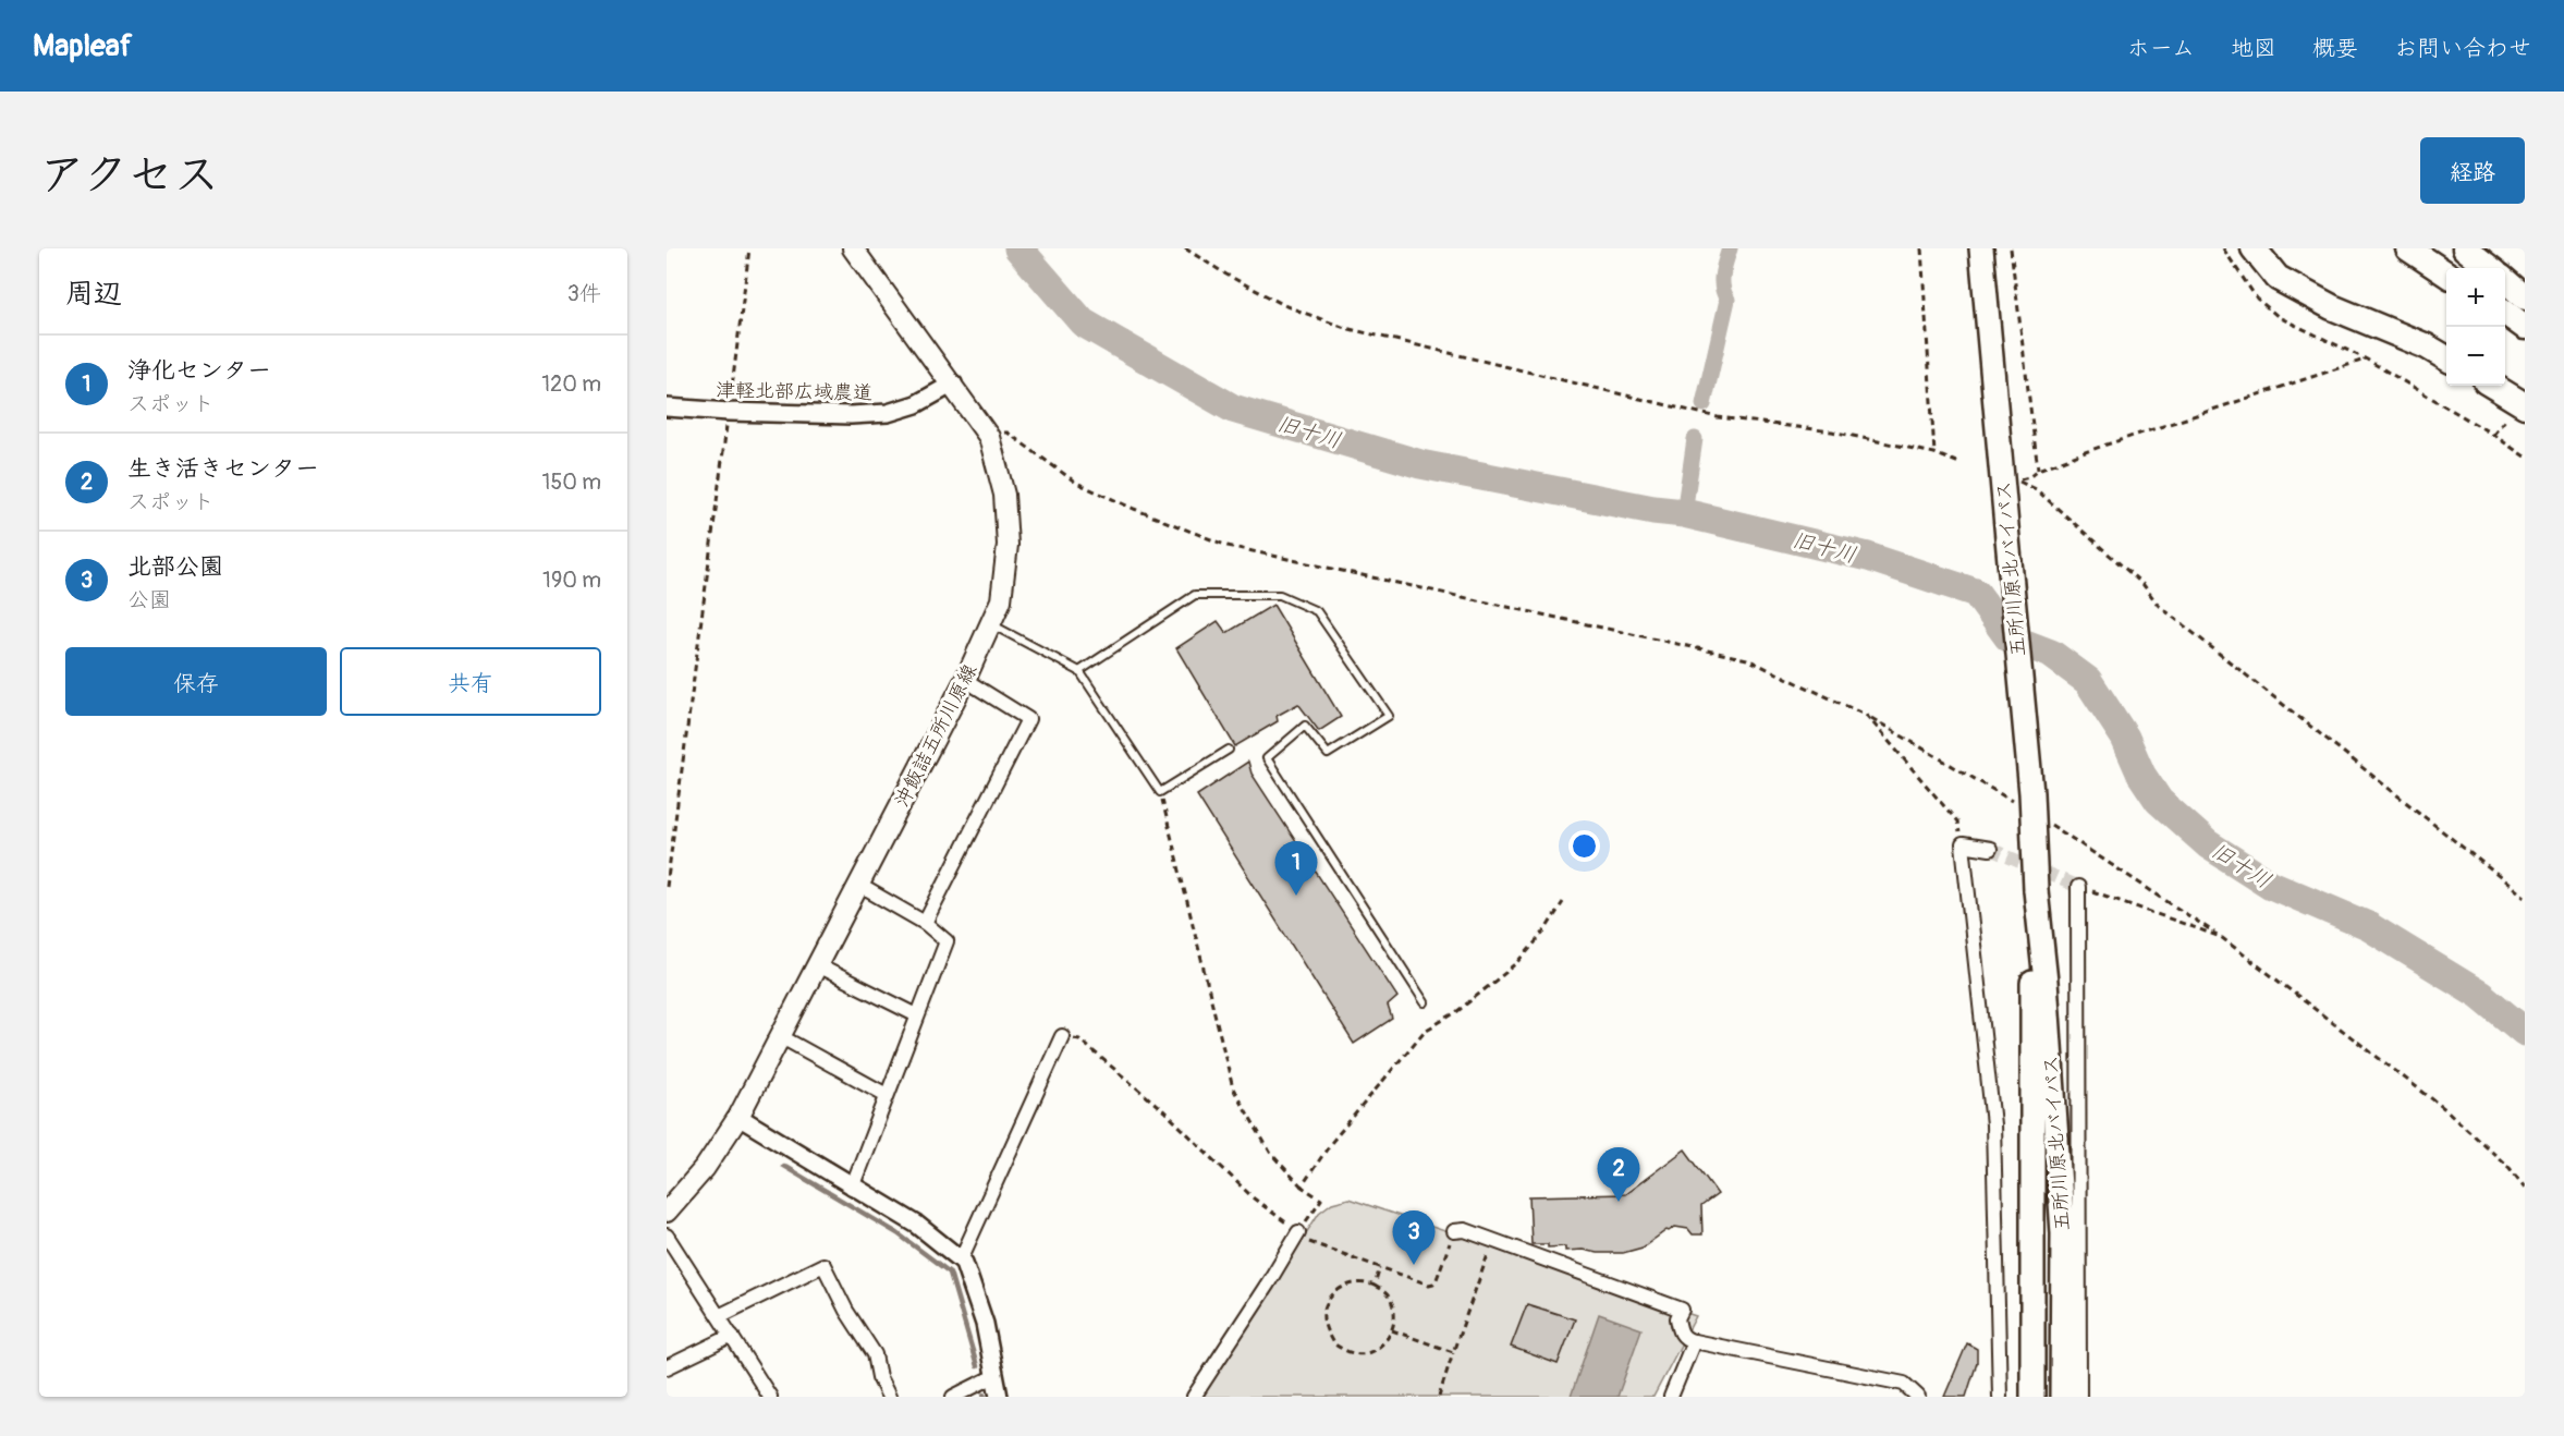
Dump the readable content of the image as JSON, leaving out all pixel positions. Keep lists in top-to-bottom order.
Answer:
{
  "streets": {
    "highway": ["五所川原北バイパス"],
    "main road": ["沖飯詰五所川原線"],
    "street": ["津軽北部広域農道"]
  },
  "crossings": [
    ["津軽北部広域農道", "沖飯詰五所川原線"]
  ],
  "water": ["旧十川"],
  "page": {
    "header": "Mapleaf",
    "nav": [
      "ホーム",
      "地図",
      "概要",
      "お問い合わせ"
    ],
    "title": "アクセス",
    "buttons": [
      "経路",
      ["保存", "共有"]
    ],
    "heading": ["周辺", "3件"],
    "map_buttons": ["+", "−"],
    "list": [
      {
        "mark": "1",
        "name": "浄化センター",
        "note": "スポット",
        "value": "120 m"
      },
      {
        "mark": "2",
        "name": "生き活きセンター",
        "note": "スポット",
        "value": "150 m"
      },
      {
        "mark": "3",
        "name": "北部公園",
        "note": "公園",
        "value": "190 m"
      }
    ],
    "pins": ["1", "2", "3"]
  }
}
